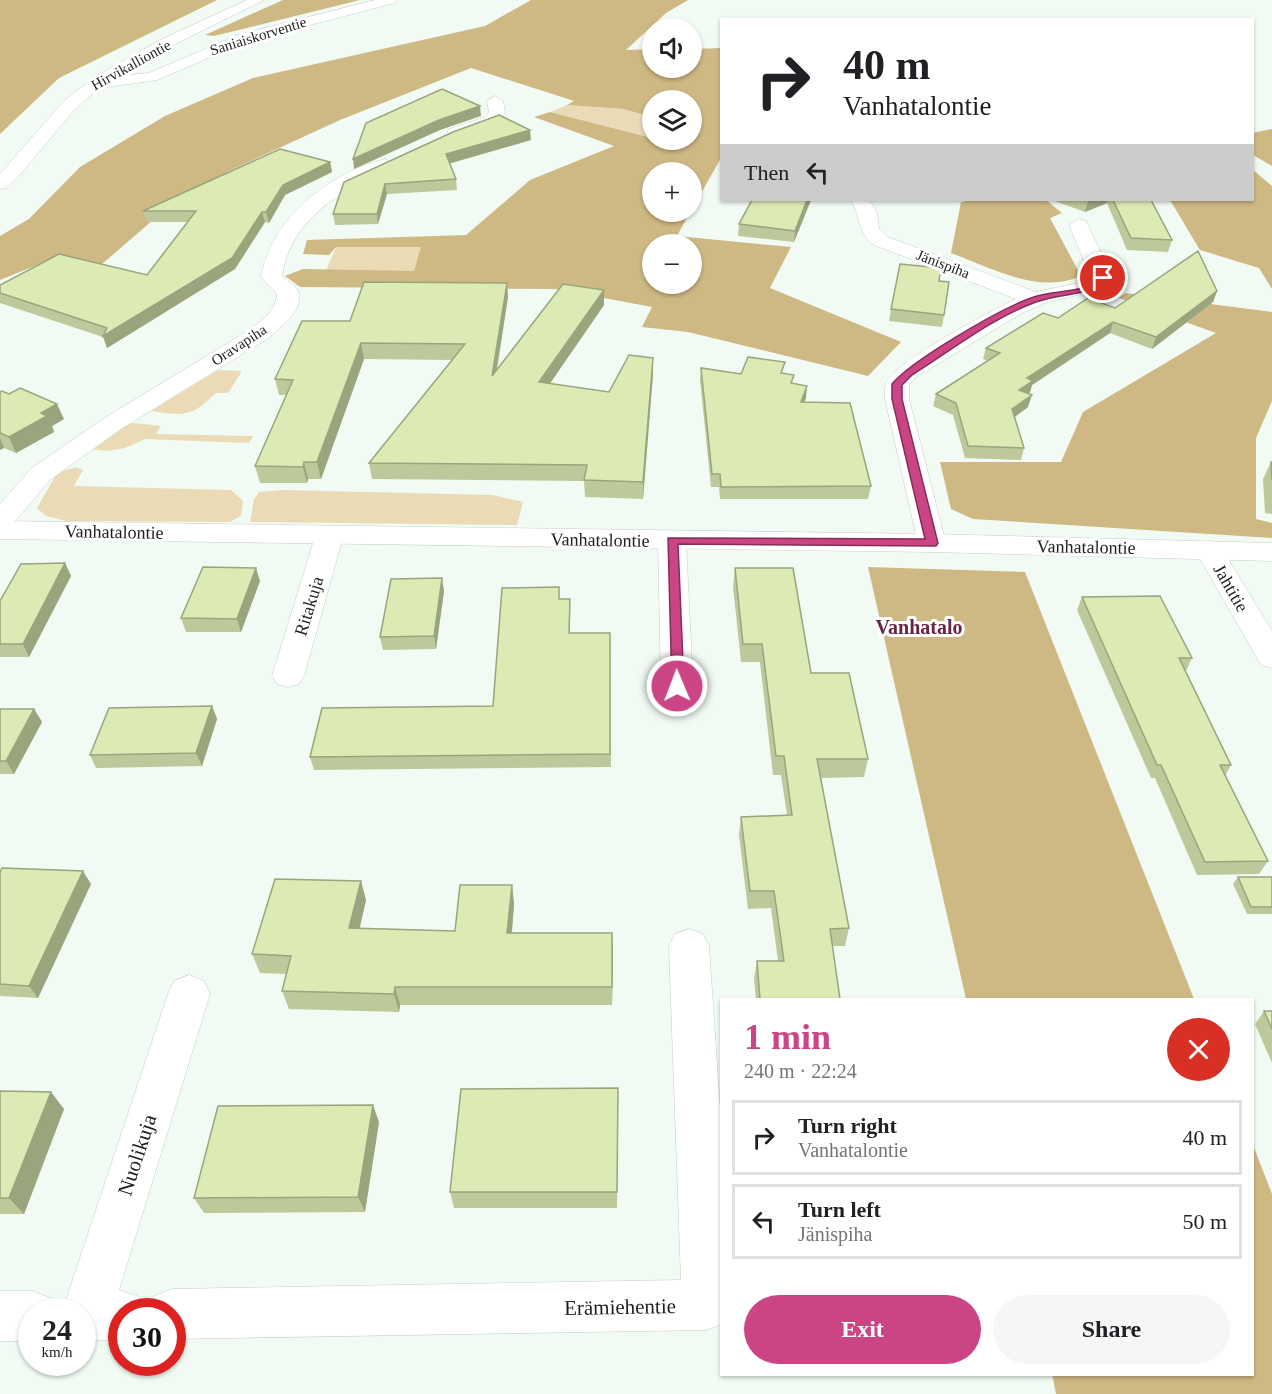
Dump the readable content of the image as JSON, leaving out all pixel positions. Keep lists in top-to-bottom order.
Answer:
{
  "streets": {
    "street": [
      "Saniaiskorventie",
      "Hirvikalliontie",
      "Jänispiha",
      "Oravapiha",
      "Vanhatalontie",
      "Jahtitie",
      "Ritakuja",
      "Nuolikuja",
      "Erämiehentie"
    ]
  },
  "crossings": [
    ["Saniaiskorventie", "Hirvikalliontie"],
    ["Vanhatalontie", "Jahtitie"],
    ["Vanhatalontie", "Ritakuja"]
  ],
  "districts": ["Vanhatalo"],
  "page": {
    "map_buttons": ["+", "−"],
    "turn": ["40 m", "Vanhatalontie"],
    "then": "Then",
    "heading": ["1 min", "240 m · 22:24"],
    "list": [
      {
        "name": "Turn right",
        "note": "Vanhatalontie",
        "value": "40 m"
      },
      {
        "name": "Turn left",
        "note": "Jänispiha",
        "value": "50 m"
      }
    ],
    "buttons": ["Exit", "Share"],
    "speed": "24 km/h",
    "limit": "30"
  }
}
